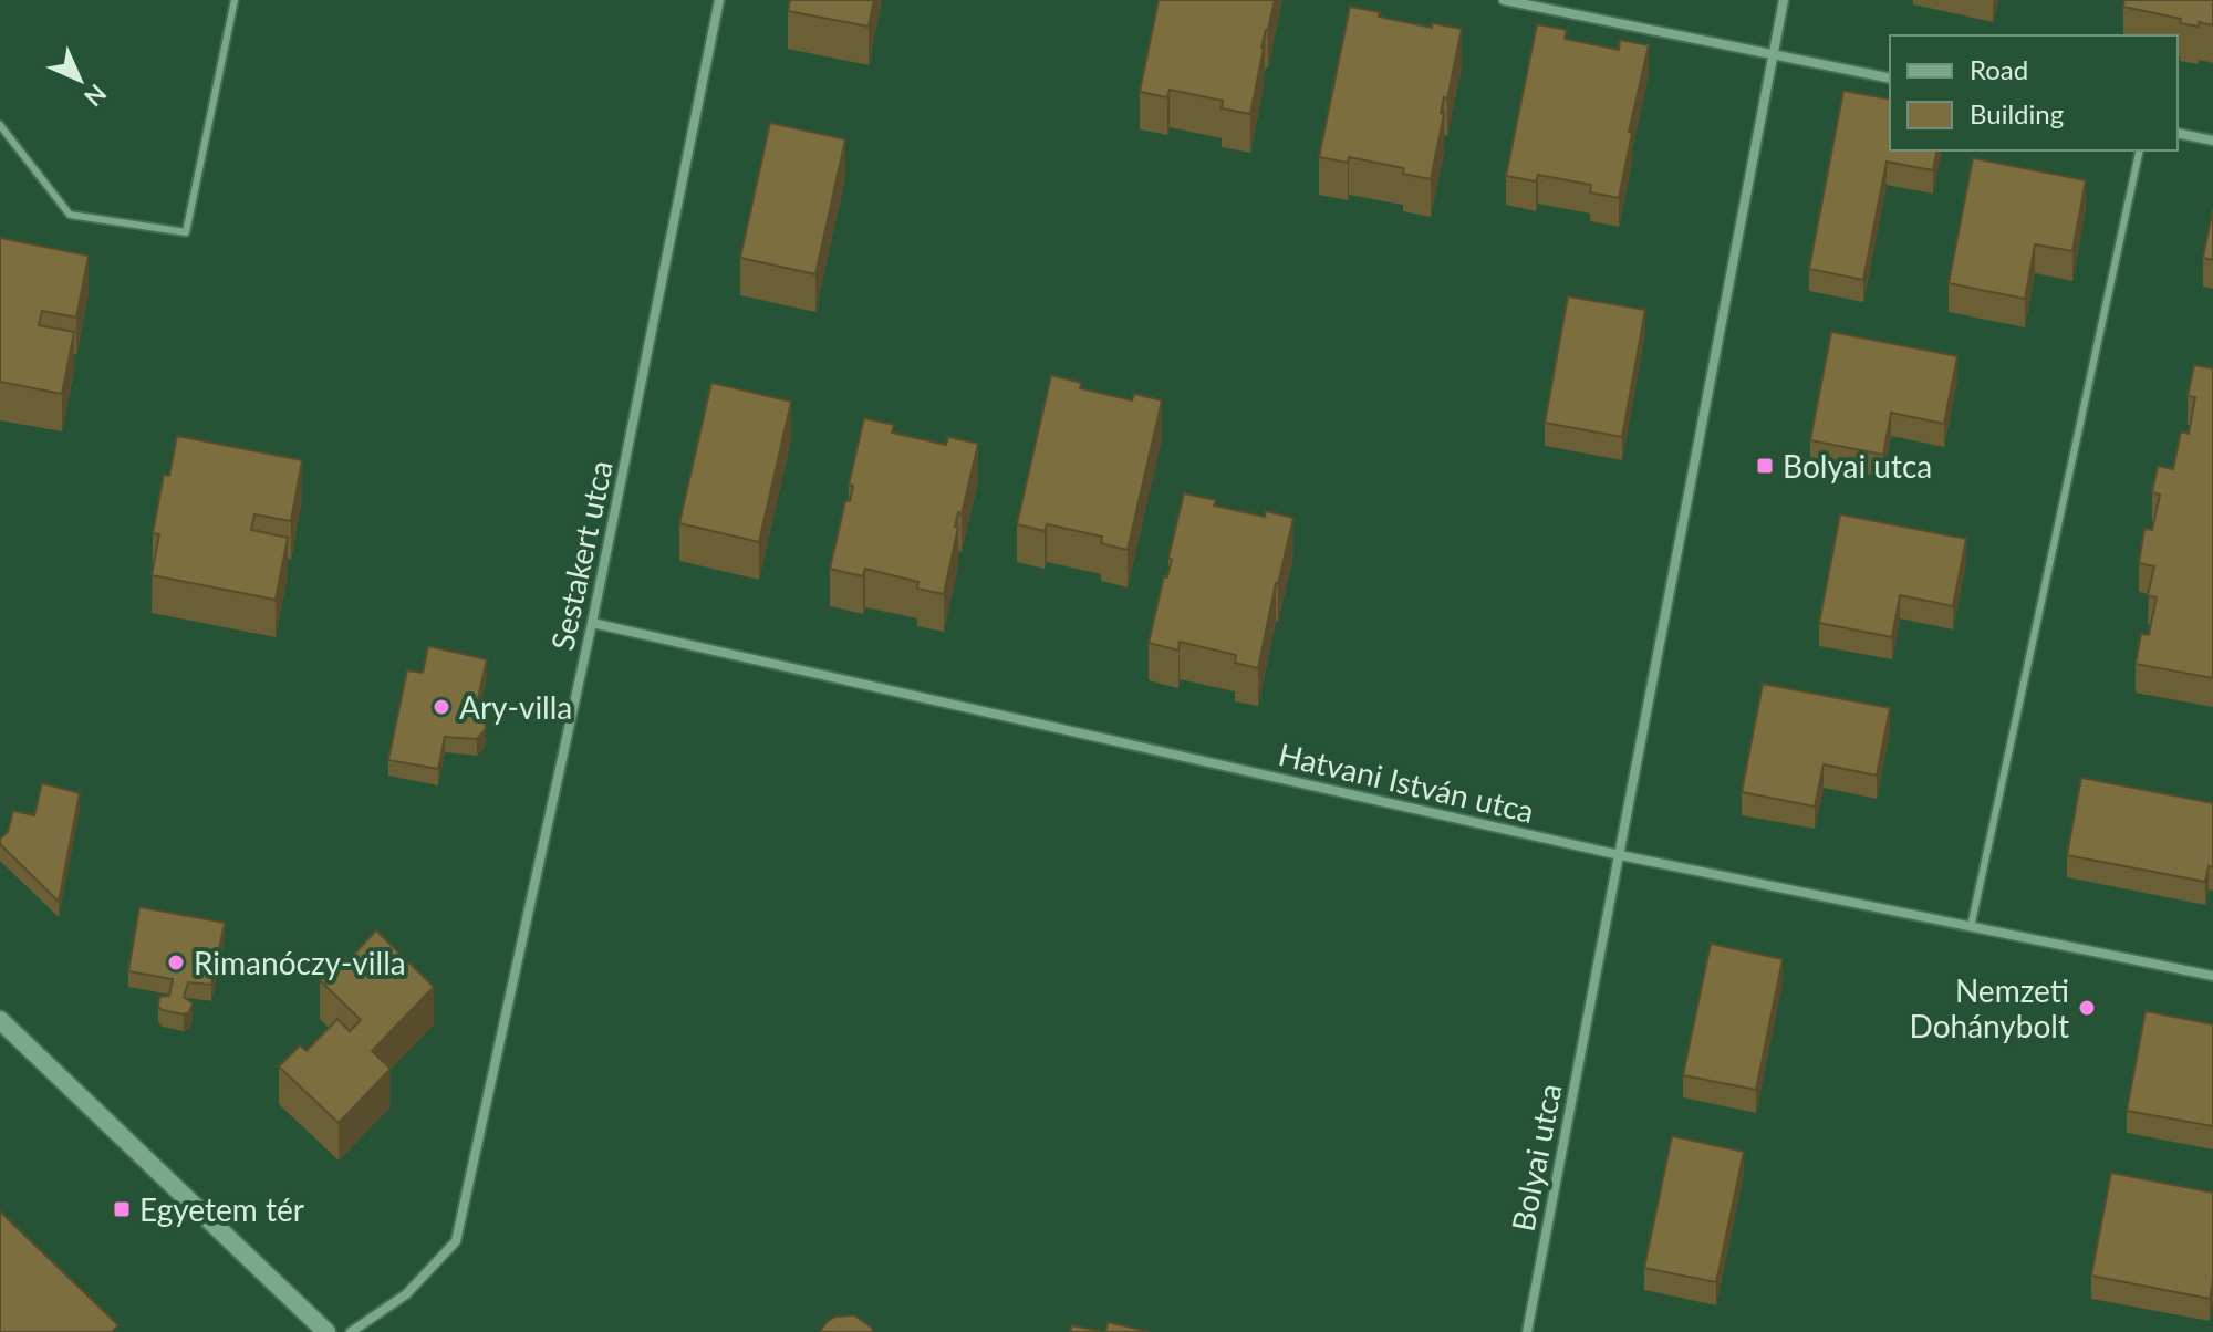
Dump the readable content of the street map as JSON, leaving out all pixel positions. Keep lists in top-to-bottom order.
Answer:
{
  "streets": {
    "street": ["Sestakert utca", "Hatvani István utca", "Bolyai utca"]
  },
  "crossings": [
    ["Sestakert utca", "Hatvani István utca"],
    ["Hatvani István utca", "Bolyai utca"]
  ],
  "places": {
    "transit": ["Bolyai utca", "Egyetem tér"],
    "other": ["Ary-villa", "Rimanóczy-villa", "Nemzeti Dohánybolt"]
  },
  "legend": ["Road", "Building"],
  "north": "bottom right"
}
